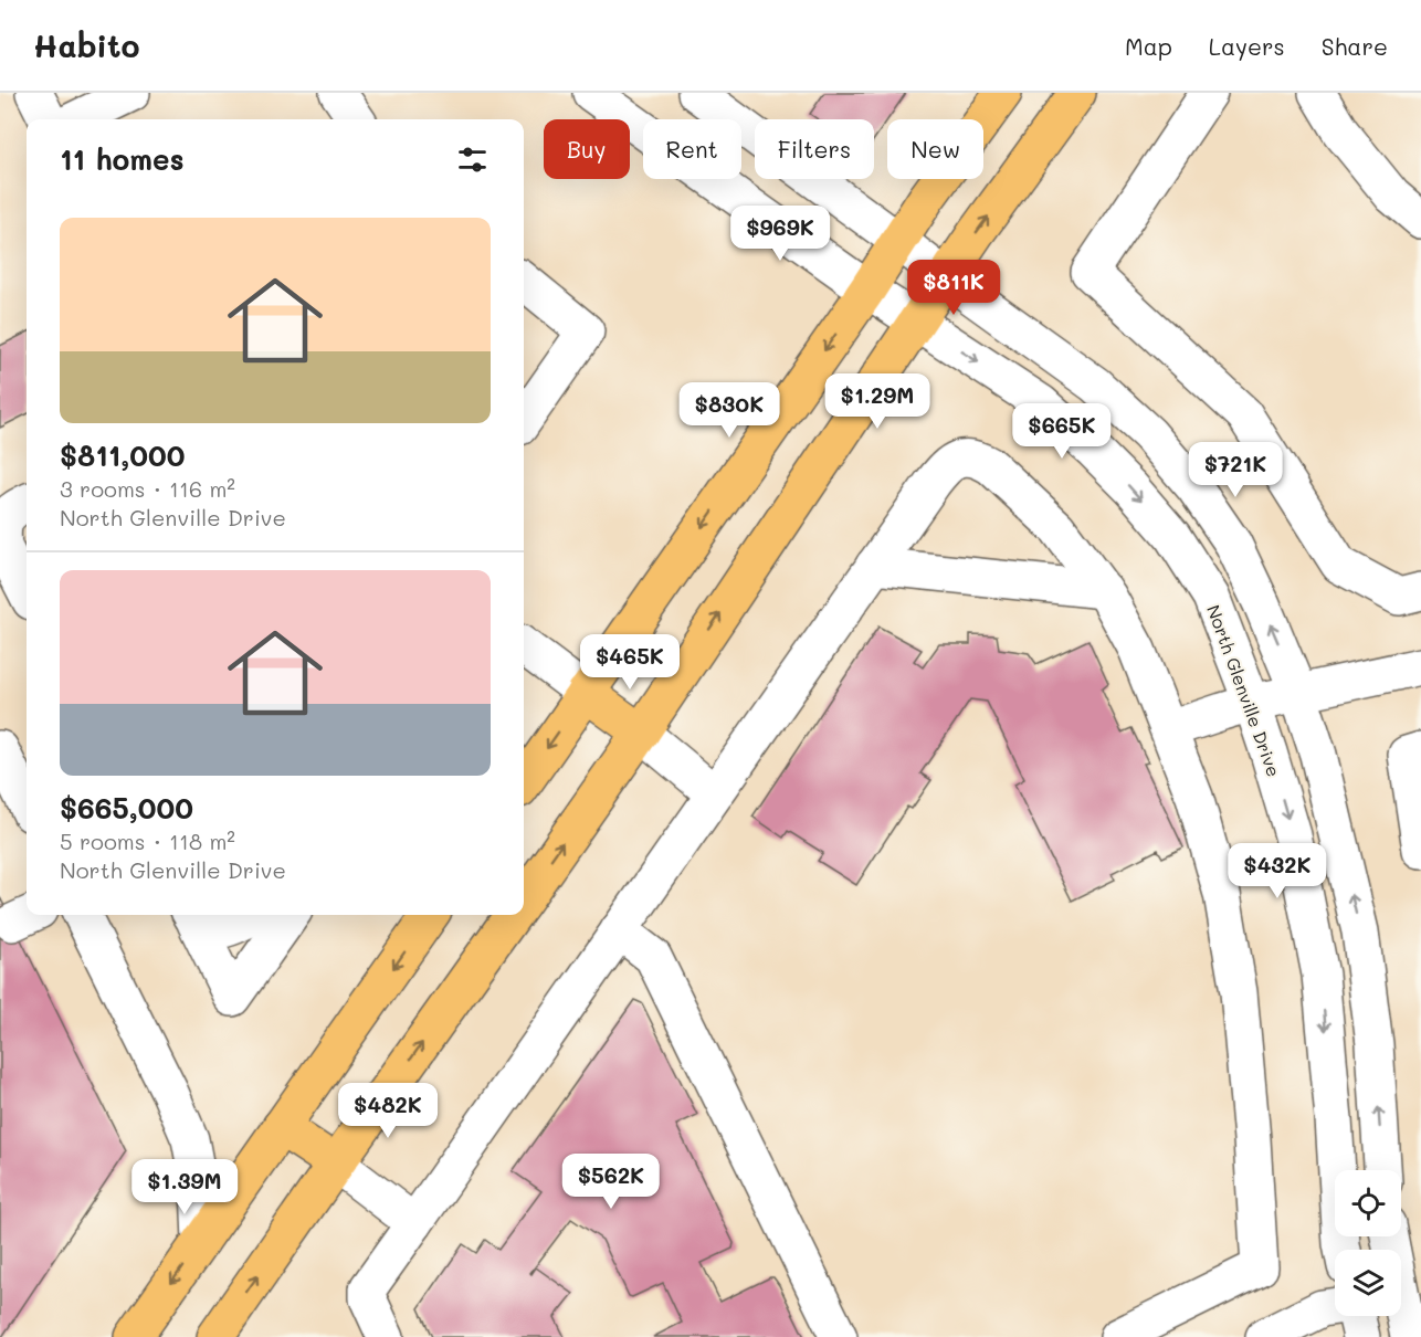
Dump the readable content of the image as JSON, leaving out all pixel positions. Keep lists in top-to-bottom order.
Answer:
{
  "streets": {
    "street": ["North Glenville Drive"]
  },
  "page": {
    "header": "Habito",
    "nav": ["Map", "Layers", "Share"],
    "chip": [
      "Buy",
      "Rent",
      "Filters",
      "New"
    ],
    "heading": "11 homes",
    "list": [
      {
        "name": "$811,000",
        "note": "3 rooms · 116 m² · North Glenville Drive"
      },
      {
        "name": "$665,000",
        "note": "5 rooms · 118 m² · North Glenville Drive"
      }
    ],
    "price": [
      "$969K",
      "$811K",
      "$1.29M",
      "$830K",
      "$665K",
      "$721K",
      "$465K",
      "$432K",
      "$482K",
      "$562K",
      "$1.39M"
    ]
  }
}
